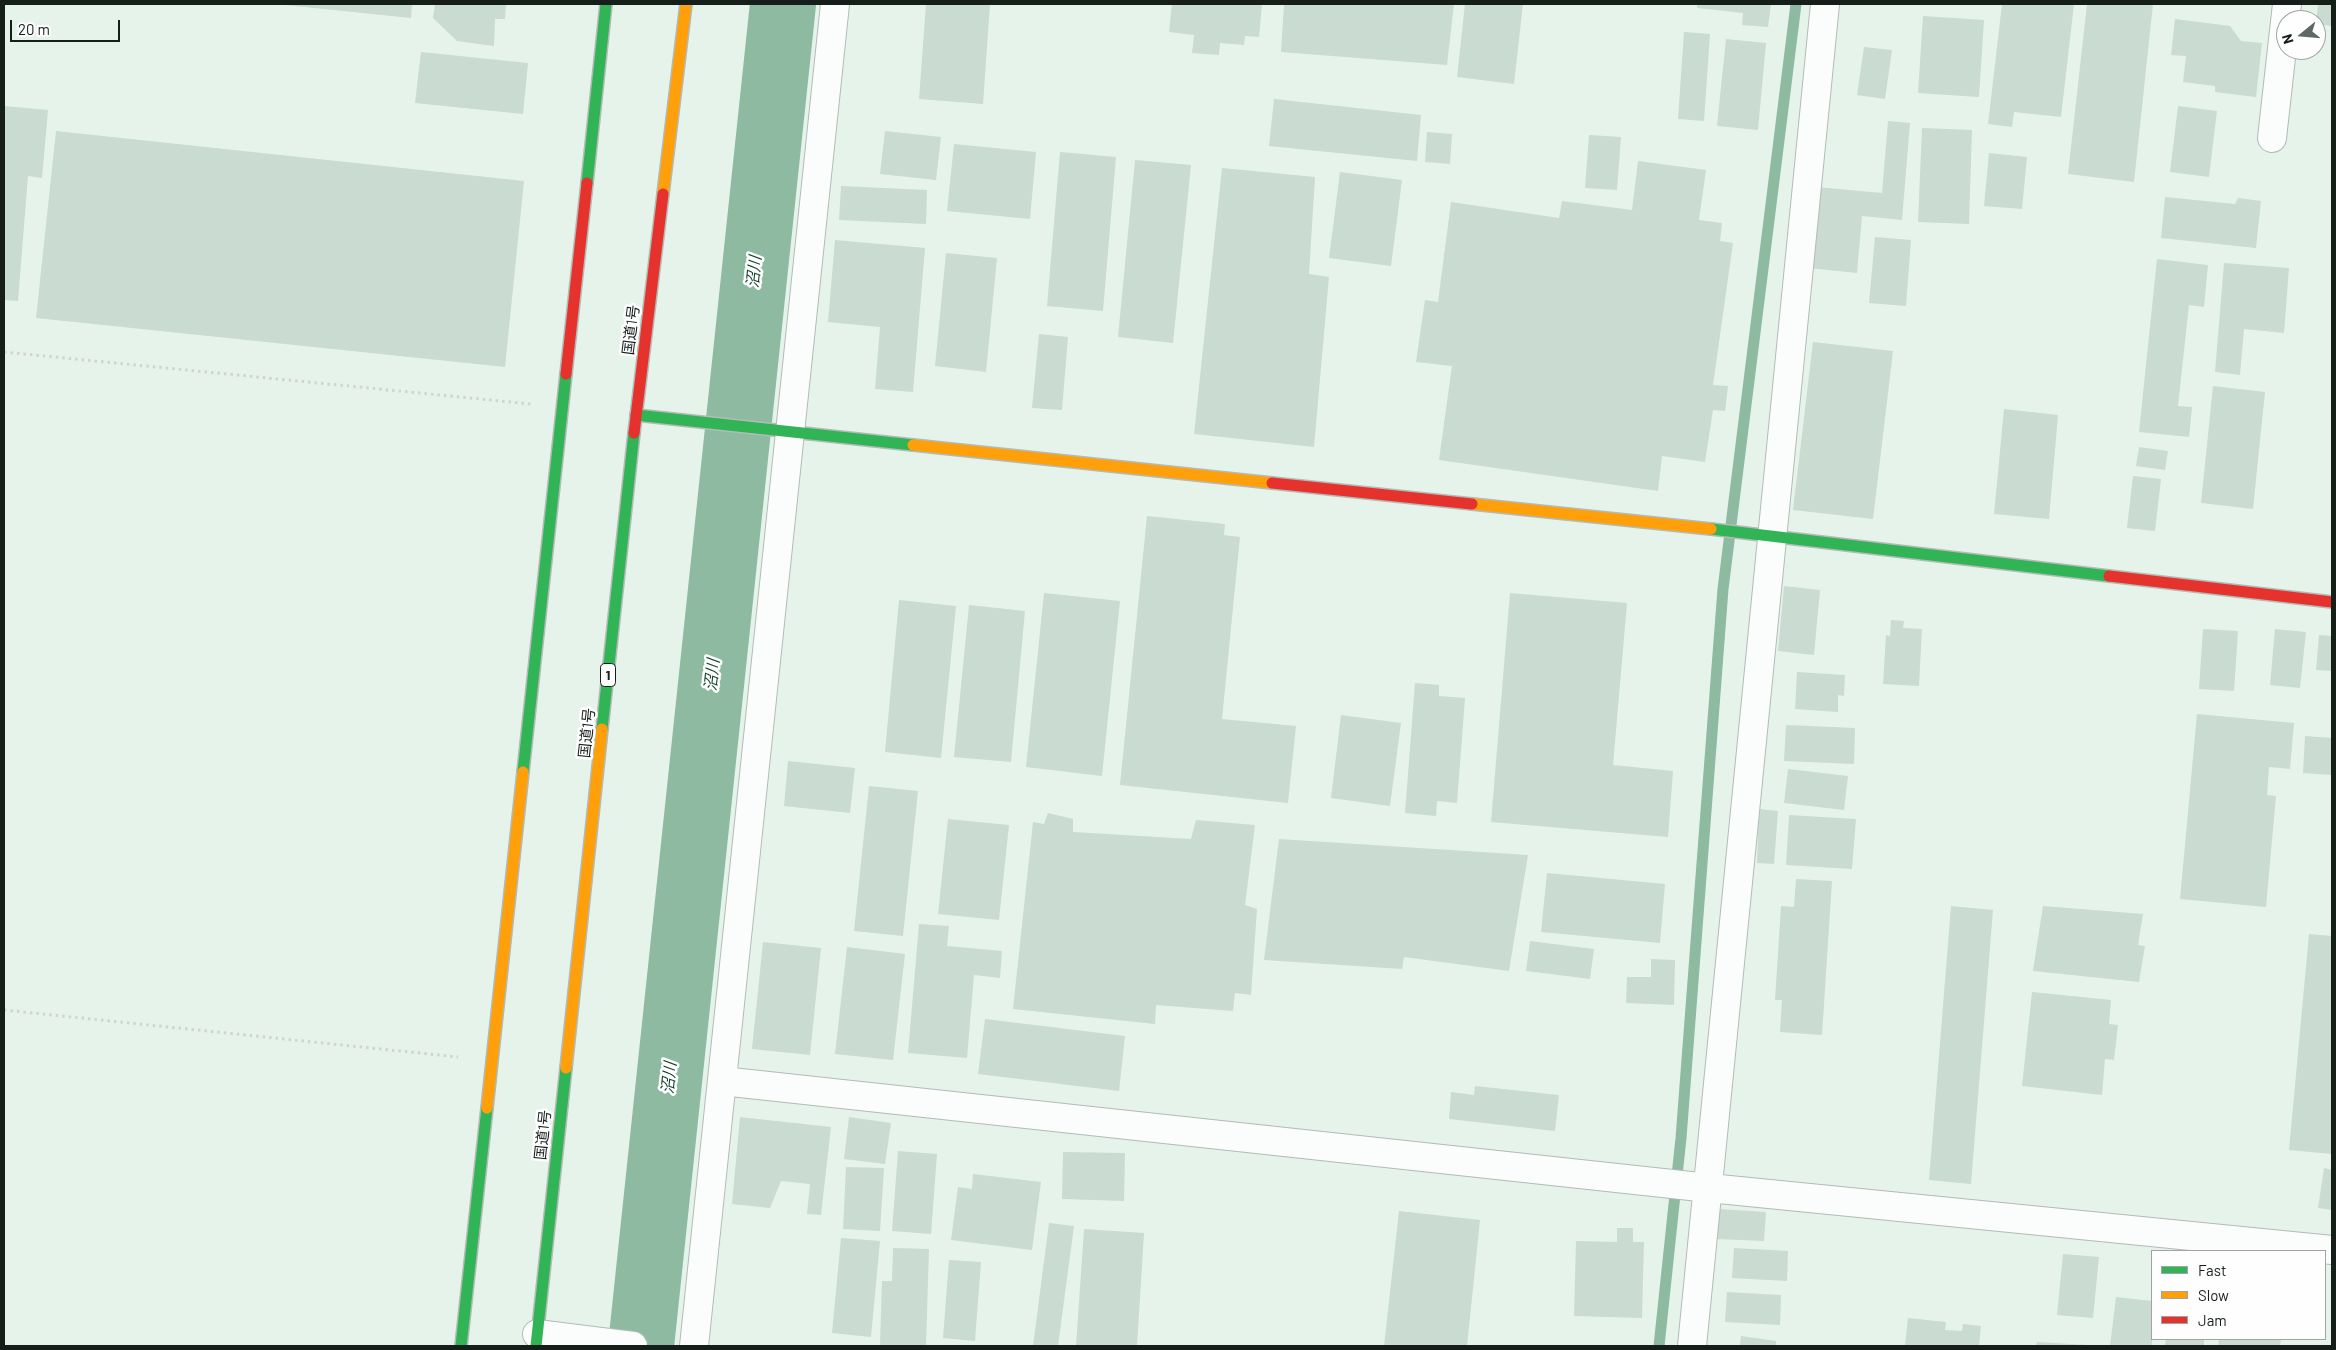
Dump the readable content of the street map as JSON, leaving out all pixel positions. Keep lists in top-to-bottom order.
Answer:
{
  "streets": {
    "main road": ["国道1号", "1"]
  },
  "water": ["沼川"],
  "legend": ["Fast", "Slow", "Jam"],
  "scale_bar": "20 m",
  "north": "left"
}
